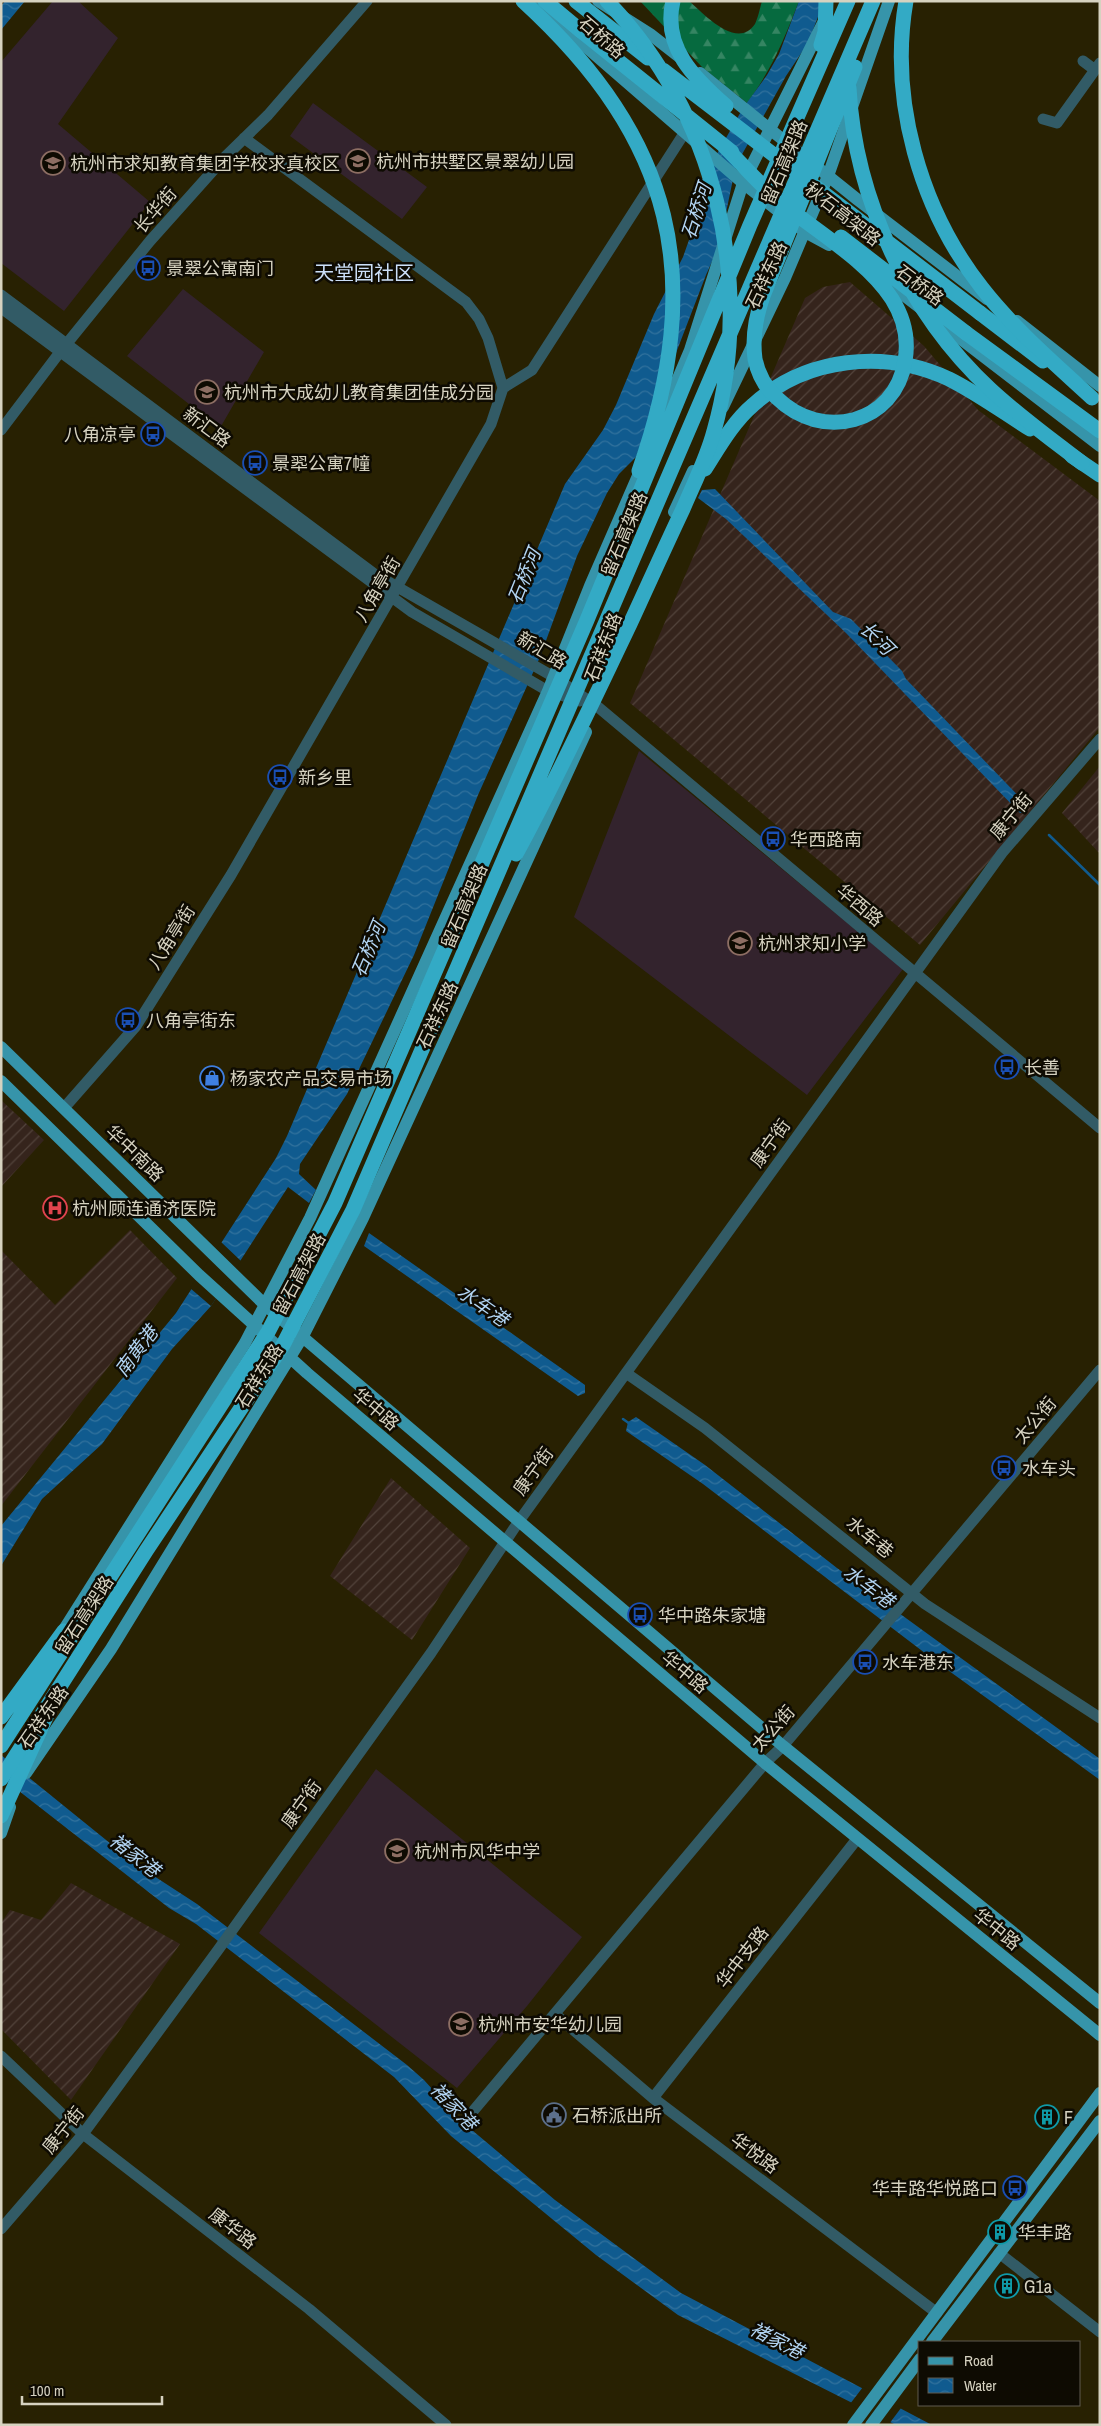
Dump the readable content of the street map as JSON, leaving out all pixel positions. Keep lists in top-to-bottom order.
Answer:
{
  "streets": {
    "highway": ["留石高架路", "秋石高架路"],
    "main road": [
      "石桥路",
      "石祥东路",
      "华中南路",
      "华中路"
    ],
    "street": [
      "长华街",
      "新汇路",
      "八角亭街",
      "康宁街",
      "华西路",
      "太公街",
      "水车巷",
      "华中支路",
      "华悦路",
      "康华路"
    ]
  },
  "crossings": [
    ["石桥路", "秋石高架路"],
    ["石桥路", "石祥东路"],
    ["长华街", "新汇路"],
    ["石祥东路", "新汇路"],
    ["石祥东路", "华西路"],
    ["石祥东路", "华中南路"],
    ["石祥东路", "华中路"],
    ["新汇路", "八角亭街"],
    ["新汇路", "华西路"],
    ["八角亭街", "华中南路"],
    ["康宁街", "华西路"],
    ["康宁街", "华中路"],
    ["康宁街", "水车巷"],
    ["康宁街", "康华路"],
    ["华中南路", "华中路"],
    ["华中路", "太公街"],
    ["华中路", "华中支路"],
    ["太公街", "水车巷"],
    ["太公街", "华悦路"],
    ["华中支路", "华悦路"]
  ],
  "districts": ["天堂园社区"],
  "water": [
    "石桥河",
    "长河",
    "水车港",
    "南黄港",
    "褚家港"
  ],
  "places": {
    "school or university": [
      "杭州市拱墅区景翠幼儿园",
      "杭州市求知教育集团学校求真校区",
      "杭州市大成幼儿教育集团佳成分园",
      "杭州求知小学",
      "杭州市风华中学",
      "杭州市安华幼儿园"
    ],
    "bus stop": [
      "景翠公寓南门",
      "八角凉亭",
      "景翆公寓7幢",
      "新乡里",
      "华西路南",
      "八角亭街东",
      "长善",
      "水车头",
      "华中路朱家塘",
      "水车港东",
      "华丰路华悦路口"
    ],
    "shop": ["杨家农产品交易市场"],
    "hospital": ["杭州顾连通济医院"],
    "public building": ["石桥派出所"],
    "building": ["F", "华丰路", "G1a"]
  },
  "legend": ["Road", "Water"],
  "scale_bar": "100 m"
}
